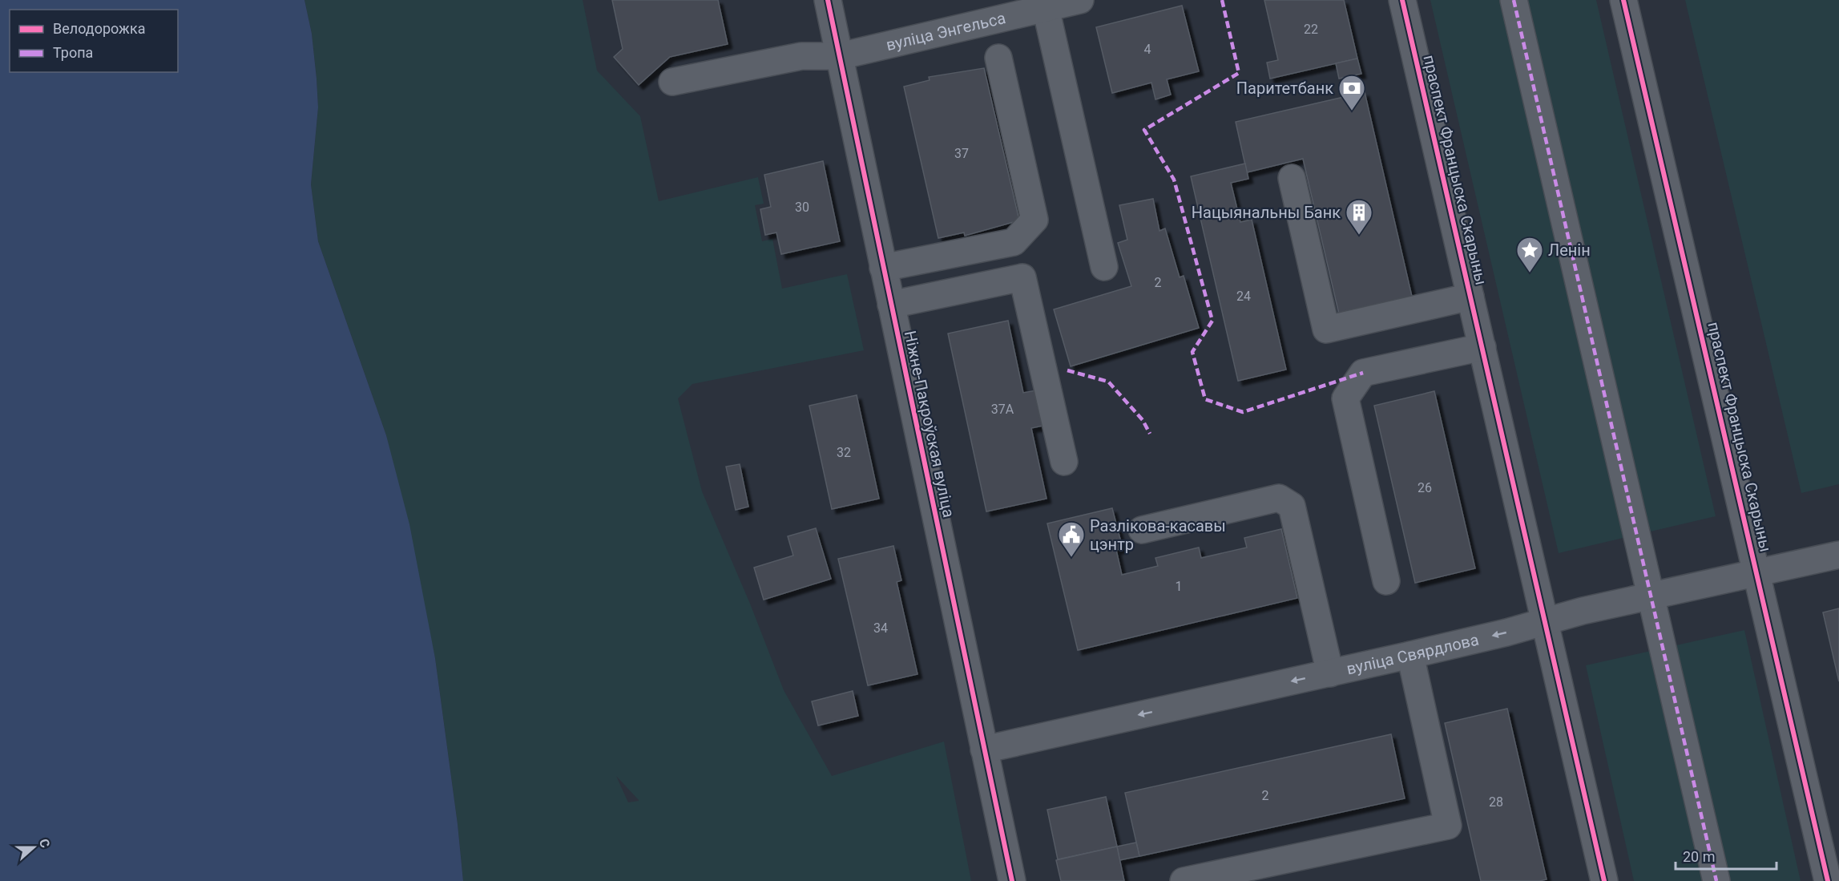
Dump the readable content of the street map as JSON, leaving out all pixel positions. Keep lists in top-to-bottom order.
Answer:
{
  "streets": {
    "street": [
      "вуліца Энгельса",
      "праспект Францыска Скарыны",
      "Ніжне-Пакроўская вуліца",
      "вуліца Свярдлова"
    ]
  },
  "crossings": [
    ["вуліца Энгельса", "Ніжне-Пакроўская вуліца"],
    ["праспект Францыска Скарыны", "вуліца Свярдлова"],
    ["Ніжне-Пакроўская вуліца", "вуліца Свярдлова"]
  ],
  "one_way": ["вуліца Свярдлова"],
  "places": {
    "bank": ["Паритетбанк"],
    "building": ["Нацыянальны Банк"],
    "place": ["Ленін"],
    "public building": ["Разлікова-касавы цэнтр"]
  },
  "house_numbers": [
    "22",
    "4",
    "37",
    "30",
    "2",
    "24",
    "37А",
    "32",
    "26",
    "1",
    "34",
    "2",
    "28"
  ],
  "legend": ["Велодорожка", "Тропа"],
  "scale_bar": "20 m",
  "north": "right"
}
